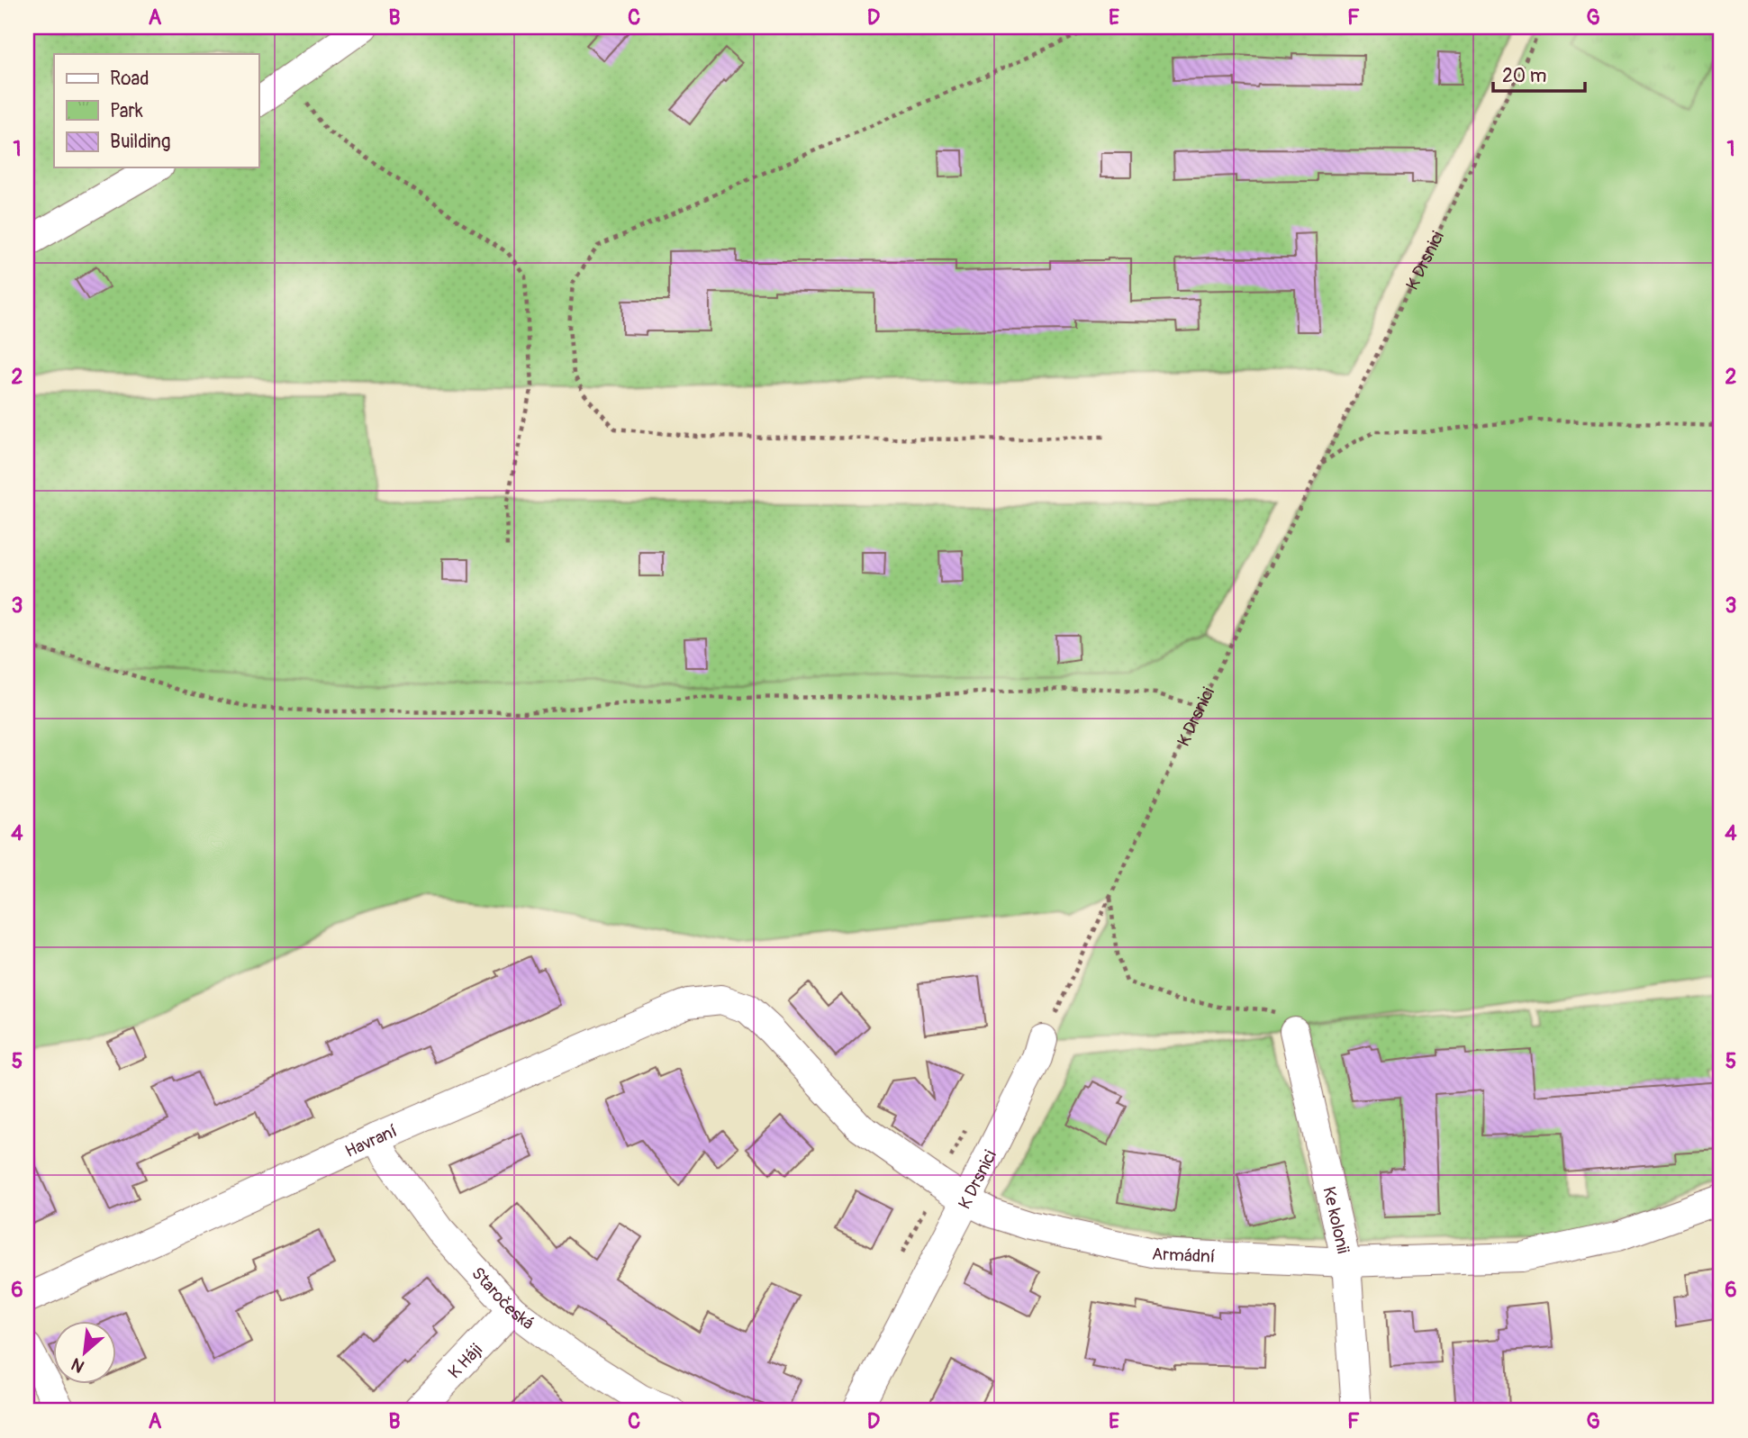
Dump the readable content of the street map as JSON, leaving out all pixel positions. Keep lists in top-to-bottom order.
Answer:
{
  "streets": {
    "street": [
      "K Drsnici",
      "Havraní",
      "Ke kolonii",
      "Armádní",
      "Staročeská",
      "K Háji"
    ]
  },
  "crossings": [
    ["K Drsnici", "Armádní"],
    ["Havraní", "Armádní"],
    ["Havraní", "Staročeská"],
    ["Ke kolonii", "Armádní"],
    ["Staročeská", "K Háji"]
  ],
  "legend": ["Road", "Park", "Building"],
  "scale_bar": "20 m",
  "north": "bottom left",
  "grid": {
    "columns": [
      "A",
      "B",
      "C",
      "D",
      "E",
      "F",
      "G"
    ],
    "rows": [
      "1",
      "2",
      "3",
      "4",
      "5",
      "6"
    ]
  }
}
